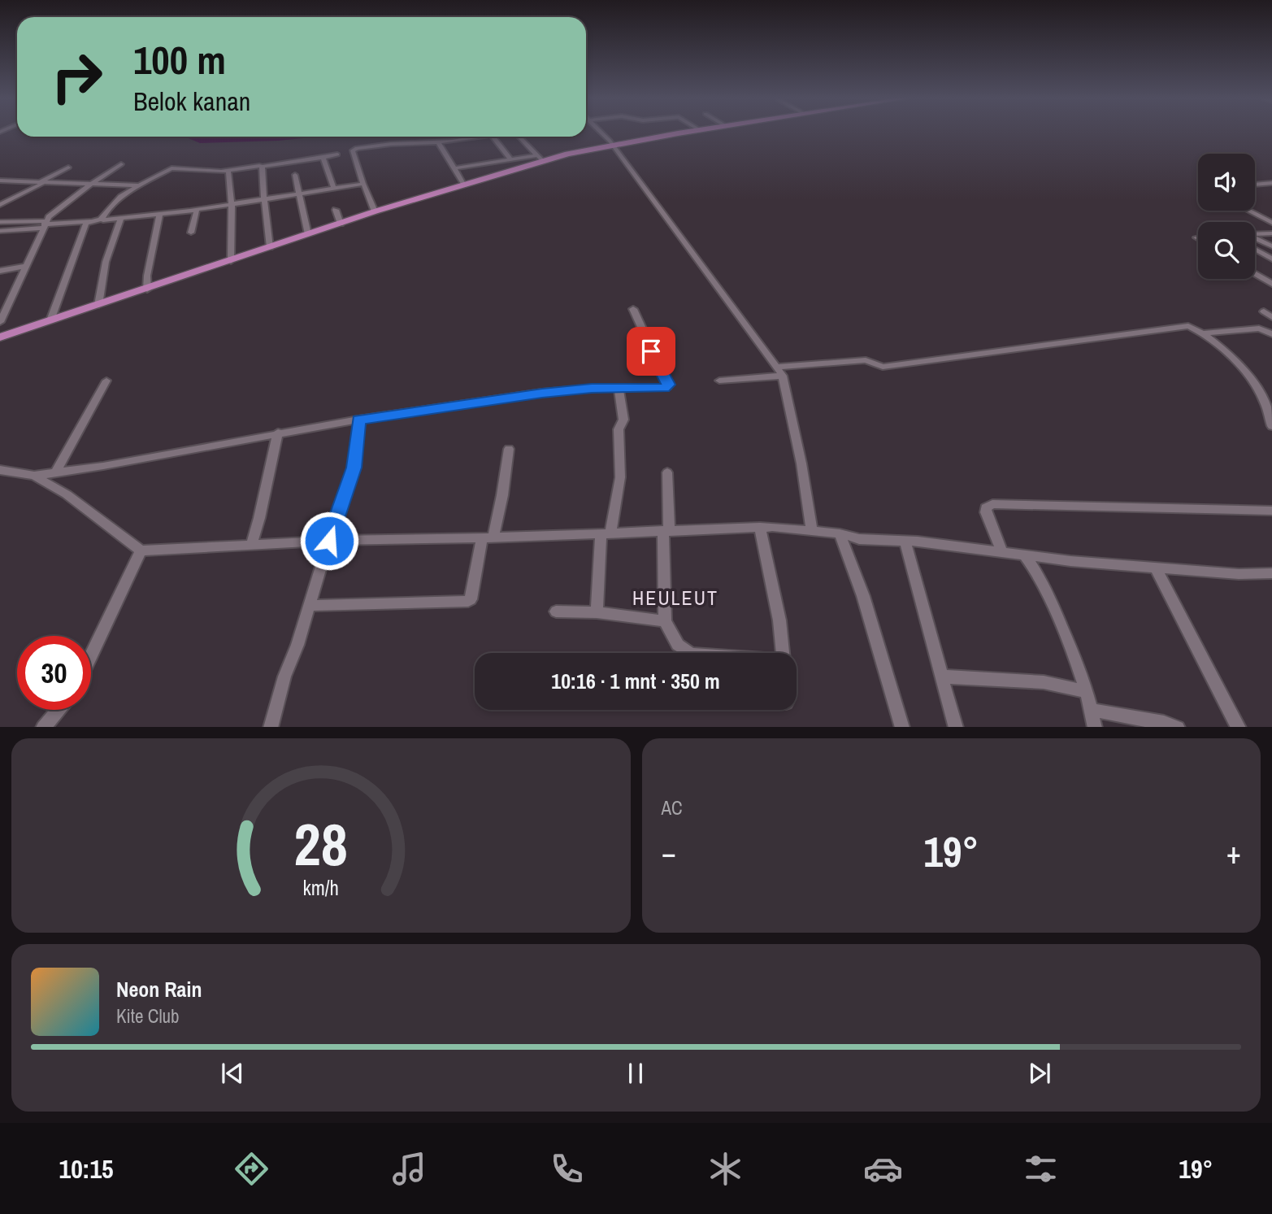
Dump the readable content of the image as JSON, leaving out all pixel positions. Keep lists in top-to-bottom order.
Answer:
{
  "districts": ["HEULEUT"],
  "page": {
    "turn": ["100 m", "Belok kanan"],
    "limit": "30",
    "trip": "10:16 · 1 mnt · 350 m",
    "tile": "AC",
    "heat": ["−", "19°", "+"],
    "song": ["Neon Rain", "Kite Club"],
    "tabs": ["10:15", "19°"],
    "gauge": ["28", "km/h"]
  }
}
